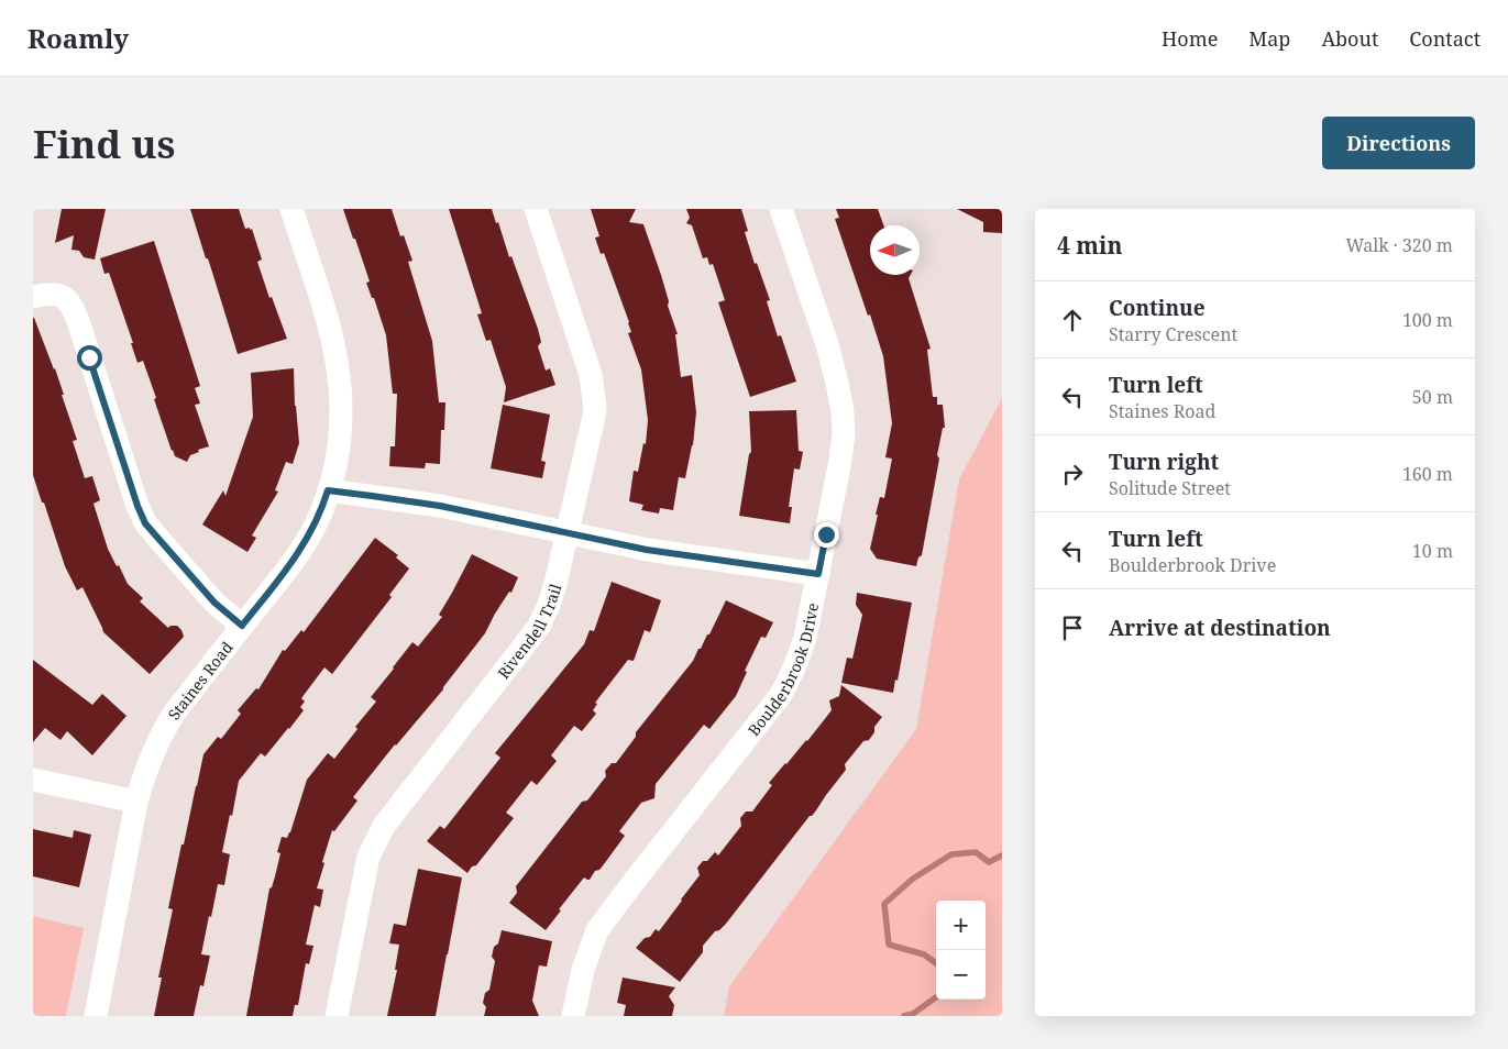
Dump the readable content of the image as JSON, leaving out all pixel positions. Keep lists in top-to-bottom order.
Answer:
{
  "streets": {
    "street": ["Rivendell Trail", "Boulderbrook Drive", "Staines Road"]
  },
  "north": "left",
  "page": {
    "header": "Roamly",
    "nav": [
      "Home",
      "Map",
      "About",
      "Contact"
    ],
    "buttons": "Directions",
    "title": "Find us",
    "heading": ["4 min", "Walk · 320 m"],
    "list": [
      ["Continue", "Starry Crescent", "100 m"],
      ["Turn left", "Staines Road", "50 m"],
      ["Turn right", "Solitude Street", "160 m"],
      ["Turn left", "Boulderbrook Drive", "10 m"],
      "Arrive at destination"
    ],
    "map_buttons": ["+", "−"]
  }
}
